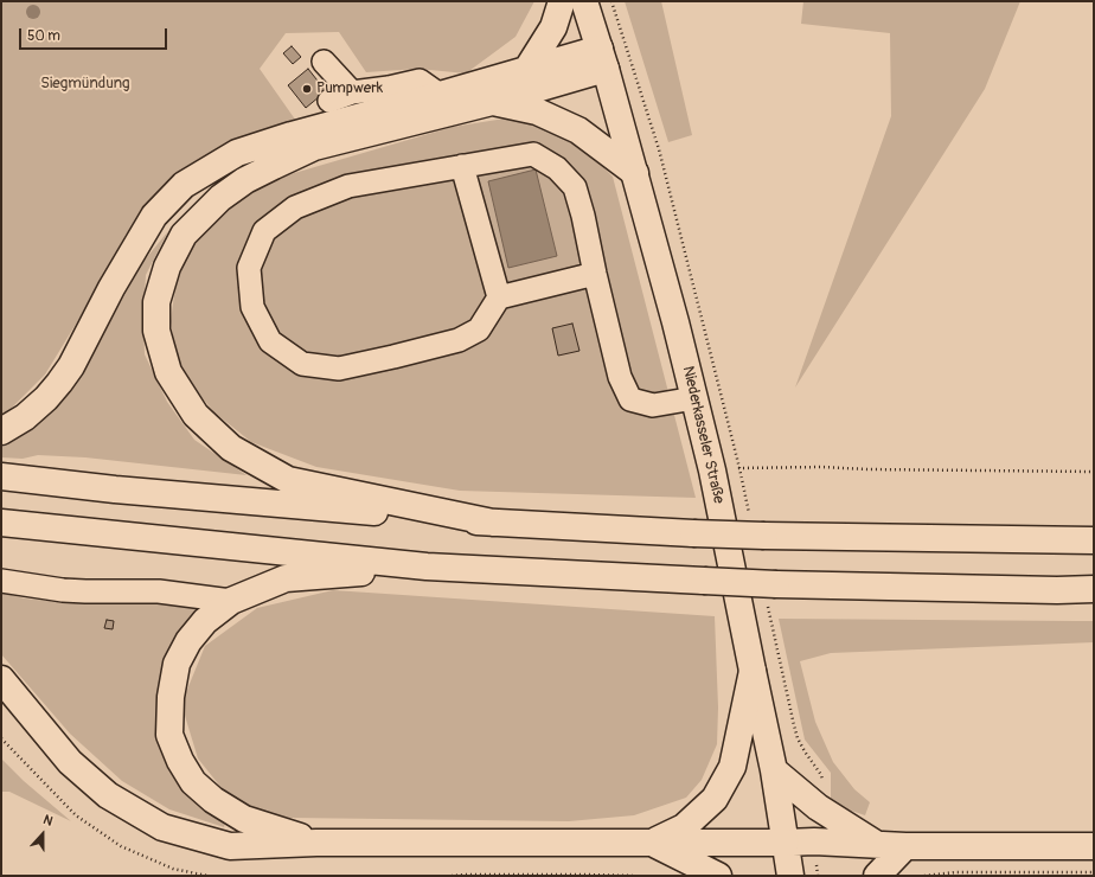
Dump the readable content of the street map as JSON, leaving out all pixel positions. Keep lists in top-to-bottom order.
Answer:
{
  "streets": {
    "main road": ["Niederkasseler Straße"]
  },
  "parks": ["Siegmündung"],
  "places": ["Pumpwerk"],
  "scale_bar": "50 m",
  "north": "top"
}
